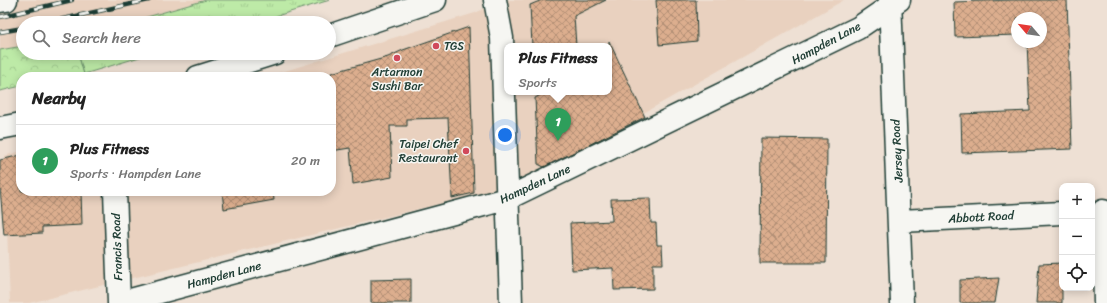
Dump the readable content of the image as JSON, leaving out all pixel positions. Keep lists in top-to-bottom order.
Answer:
{
  "streets": {
    "street": [
      "Hampden Lane",
      "Jersey Road",
      "Abbott Road",
      "Francis Road"
    ]
  },
  "crossings": [
    ["Hampden Lane", "Jersey Road"],
    ["Hampden Lane", "Francis Road"],
    ["Jersey Road", "Abbott Road"]
  ],
  "places": ["TGS", "Artarmon Sushi Bar", "Taipei Chef Restaurant"],
  "north": "top left",
  "page": {
    "search": "Search here",
    "popup": ["Plus Fitness", "Sports"],
    "heading": "Nearby",
    "pins": "1",
    "list": [
      {
        "mark": "1",
        "name": "Plus Fitness",
        "note": "Sports · Hampden Lane",
        "value": "20 m"
      }
    ],
    "map_buttons": ["+", "−"]
  }
}
